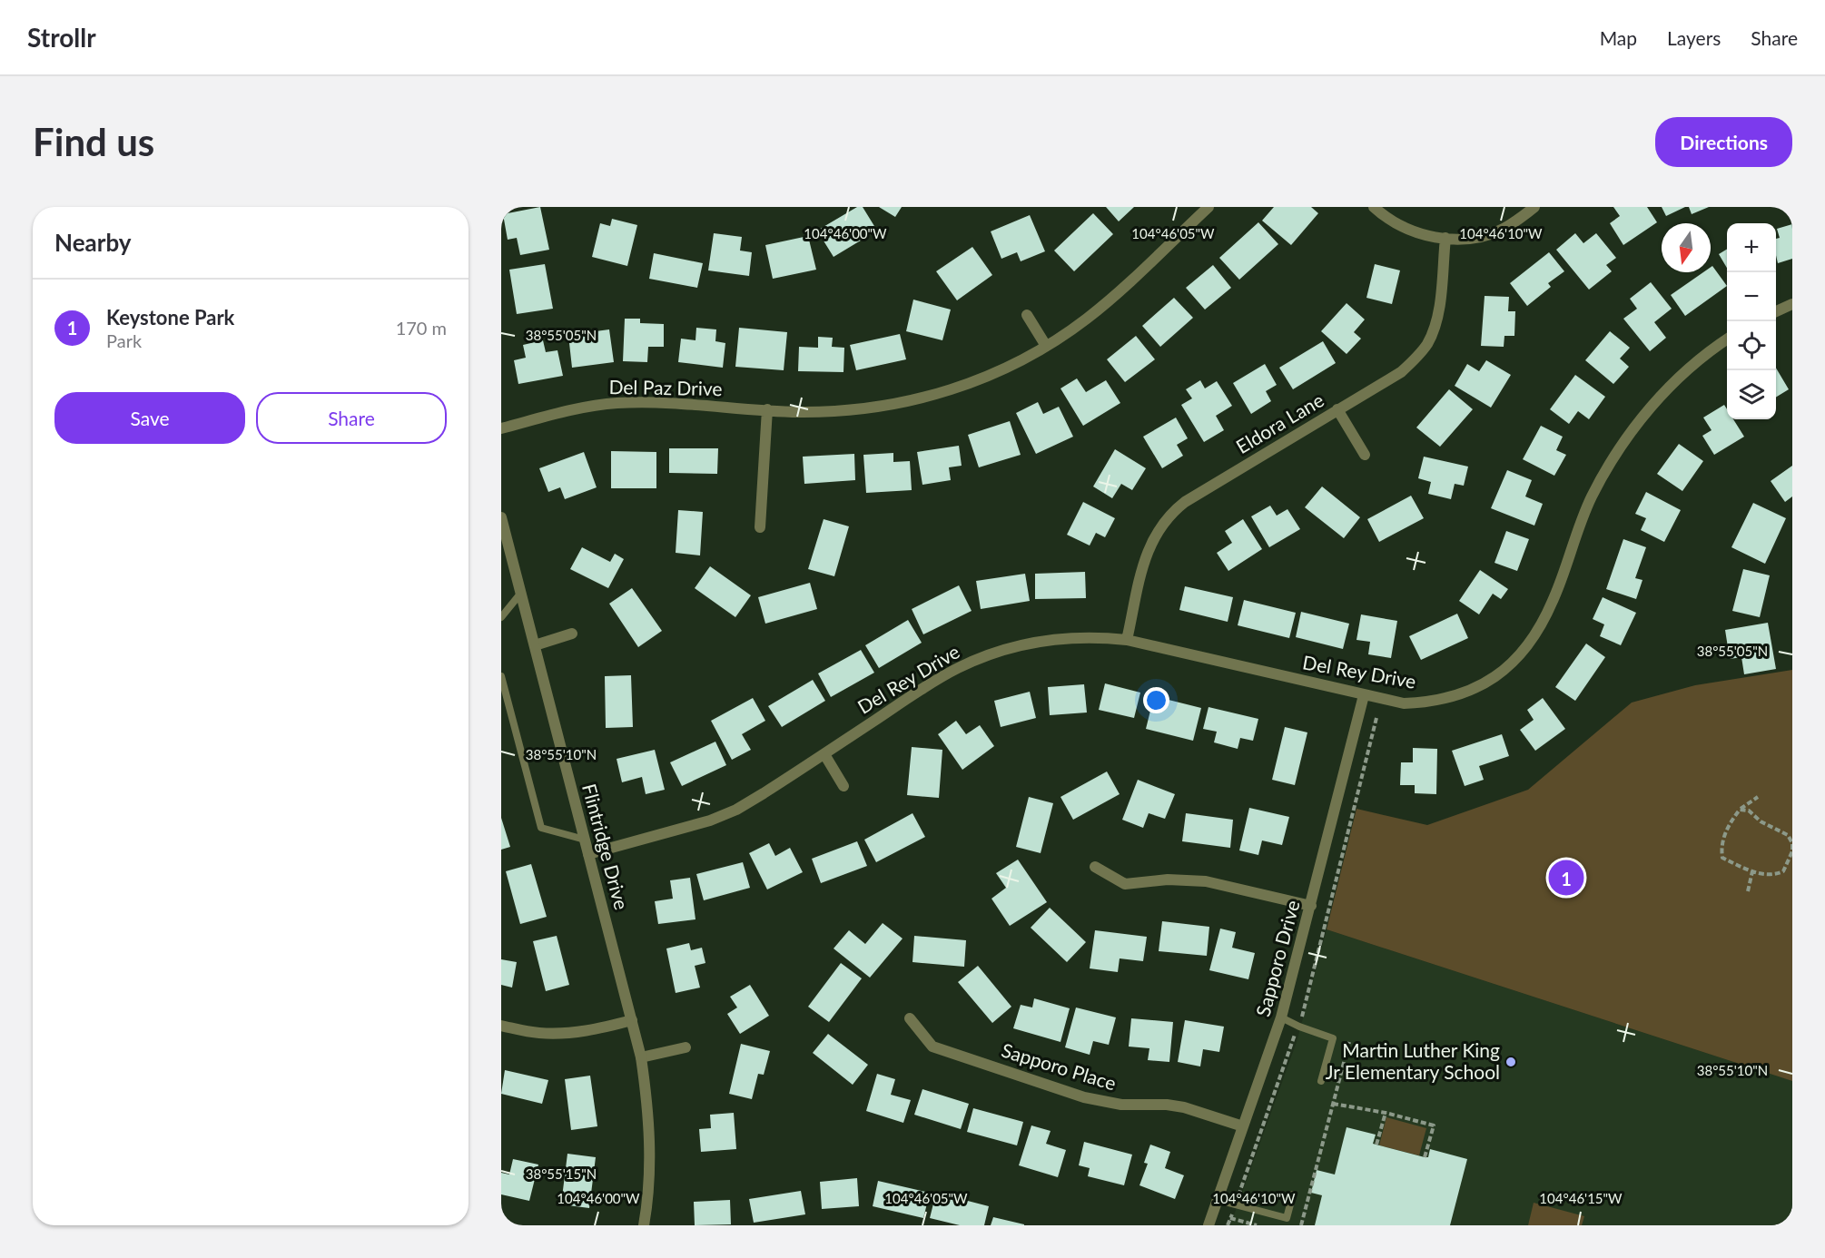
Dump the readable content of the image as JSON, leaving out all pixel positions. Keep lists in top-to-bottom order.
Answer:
{
  "streets": {
    "street": [
      "Del Paz Drive",
      "Eldora Lane",
      "Del Rey Drive",
      "Flintridge Drive",
      "Sapporo Drive",
      "Sapporo Place"
    ]
  },
  "crossings": [
    ["Eldora Lane", "Del Rey Drive"],
    ["Del Rey Drive", "Flintridge Drive"],
    ["Del Rey Drive", "Sapporo Drive"],
    ["Sapporo Drive", "Sapporo Place"]
  ],
  "places": ["Martin Luther King Jr Elementary School"],
  "north": "bottom",
  "page": {
    "header": "Strollr",
    "nav": ["Map", "Layers", "Share"],
    "buttons": [
      "Directions",
      ["Save", "Share"]
    ],
    "title": "Find us",
    "heading": "Nearby",
    "map_buttons": ["+", "−"],
    "list": [
      {
        "mark": "1",
        "name": "Keystone Park",
        "note": "Park",
        "value": "170 m"
      }
    ],
    "pins": "1"
  },
  "coordinates": [
    "104°46'00\"W",
    "104°46'05\"W",
    "104°46'10\"W",
    "38°55'05\"N",
    "38°55'10\"N",
    "38°55'15\"N",
    "104°46'15\"W"
  ]
}
